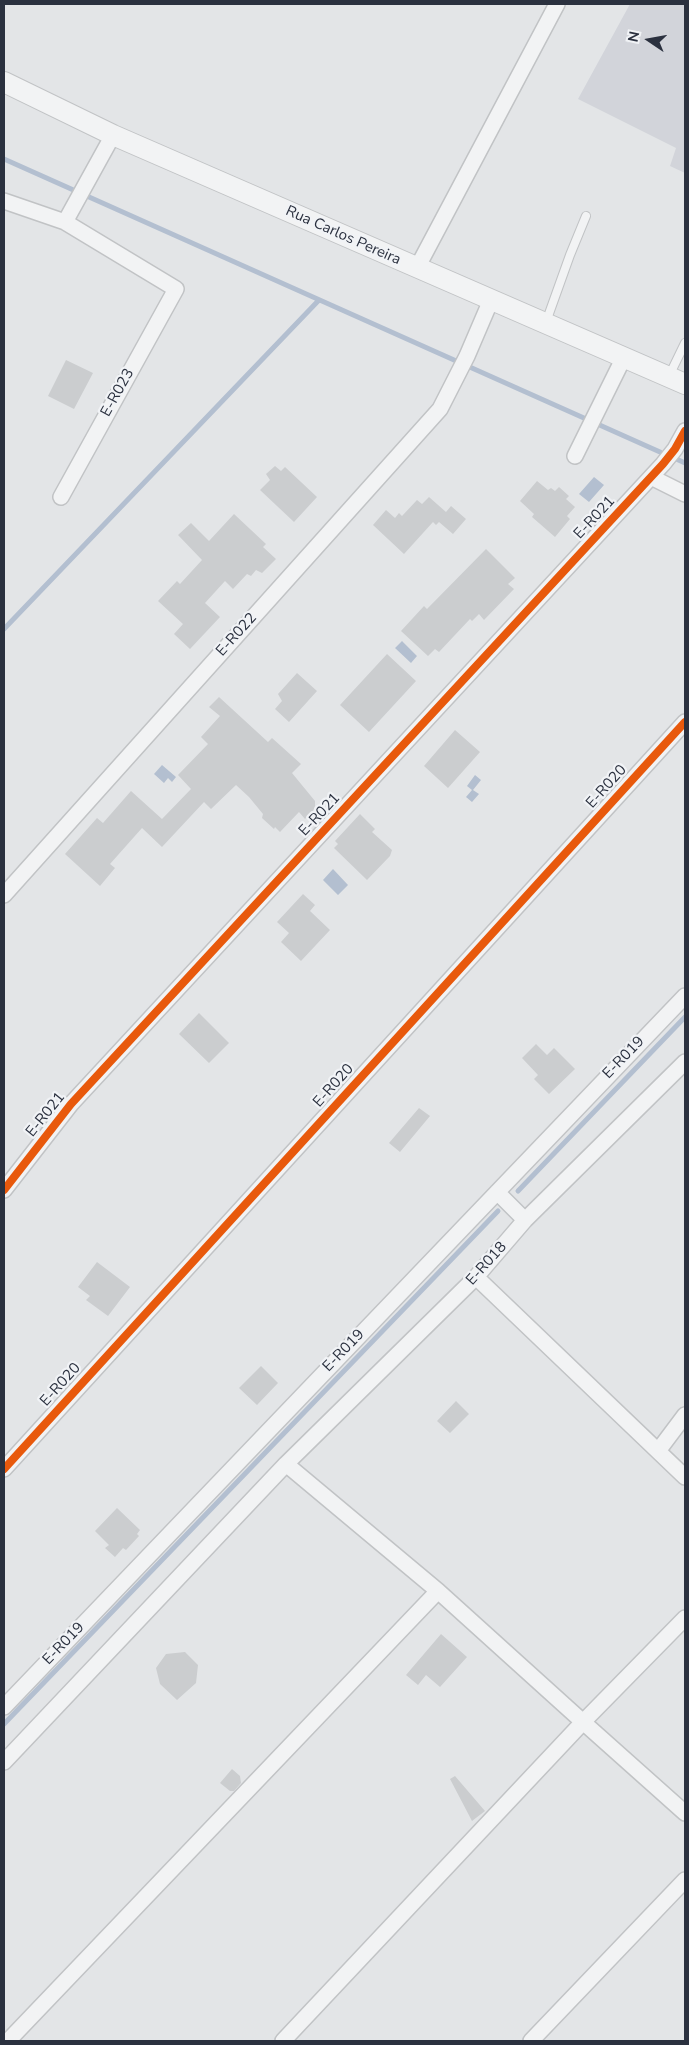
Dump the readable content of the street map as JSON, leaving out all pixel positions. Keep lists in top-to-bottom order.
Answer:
{
  "streets": {
    "street": [
      "Rua Carlos Pereira",
      "E-R023",
      "E-R021",
      "E-R022",
      "E-R020",
      "E-R019",
      "E-R018"
    ]
  },
  "crossings": [
    ["Rua Carlos Pereira", "E-R022"]
  ],
  "north": "left"
}
